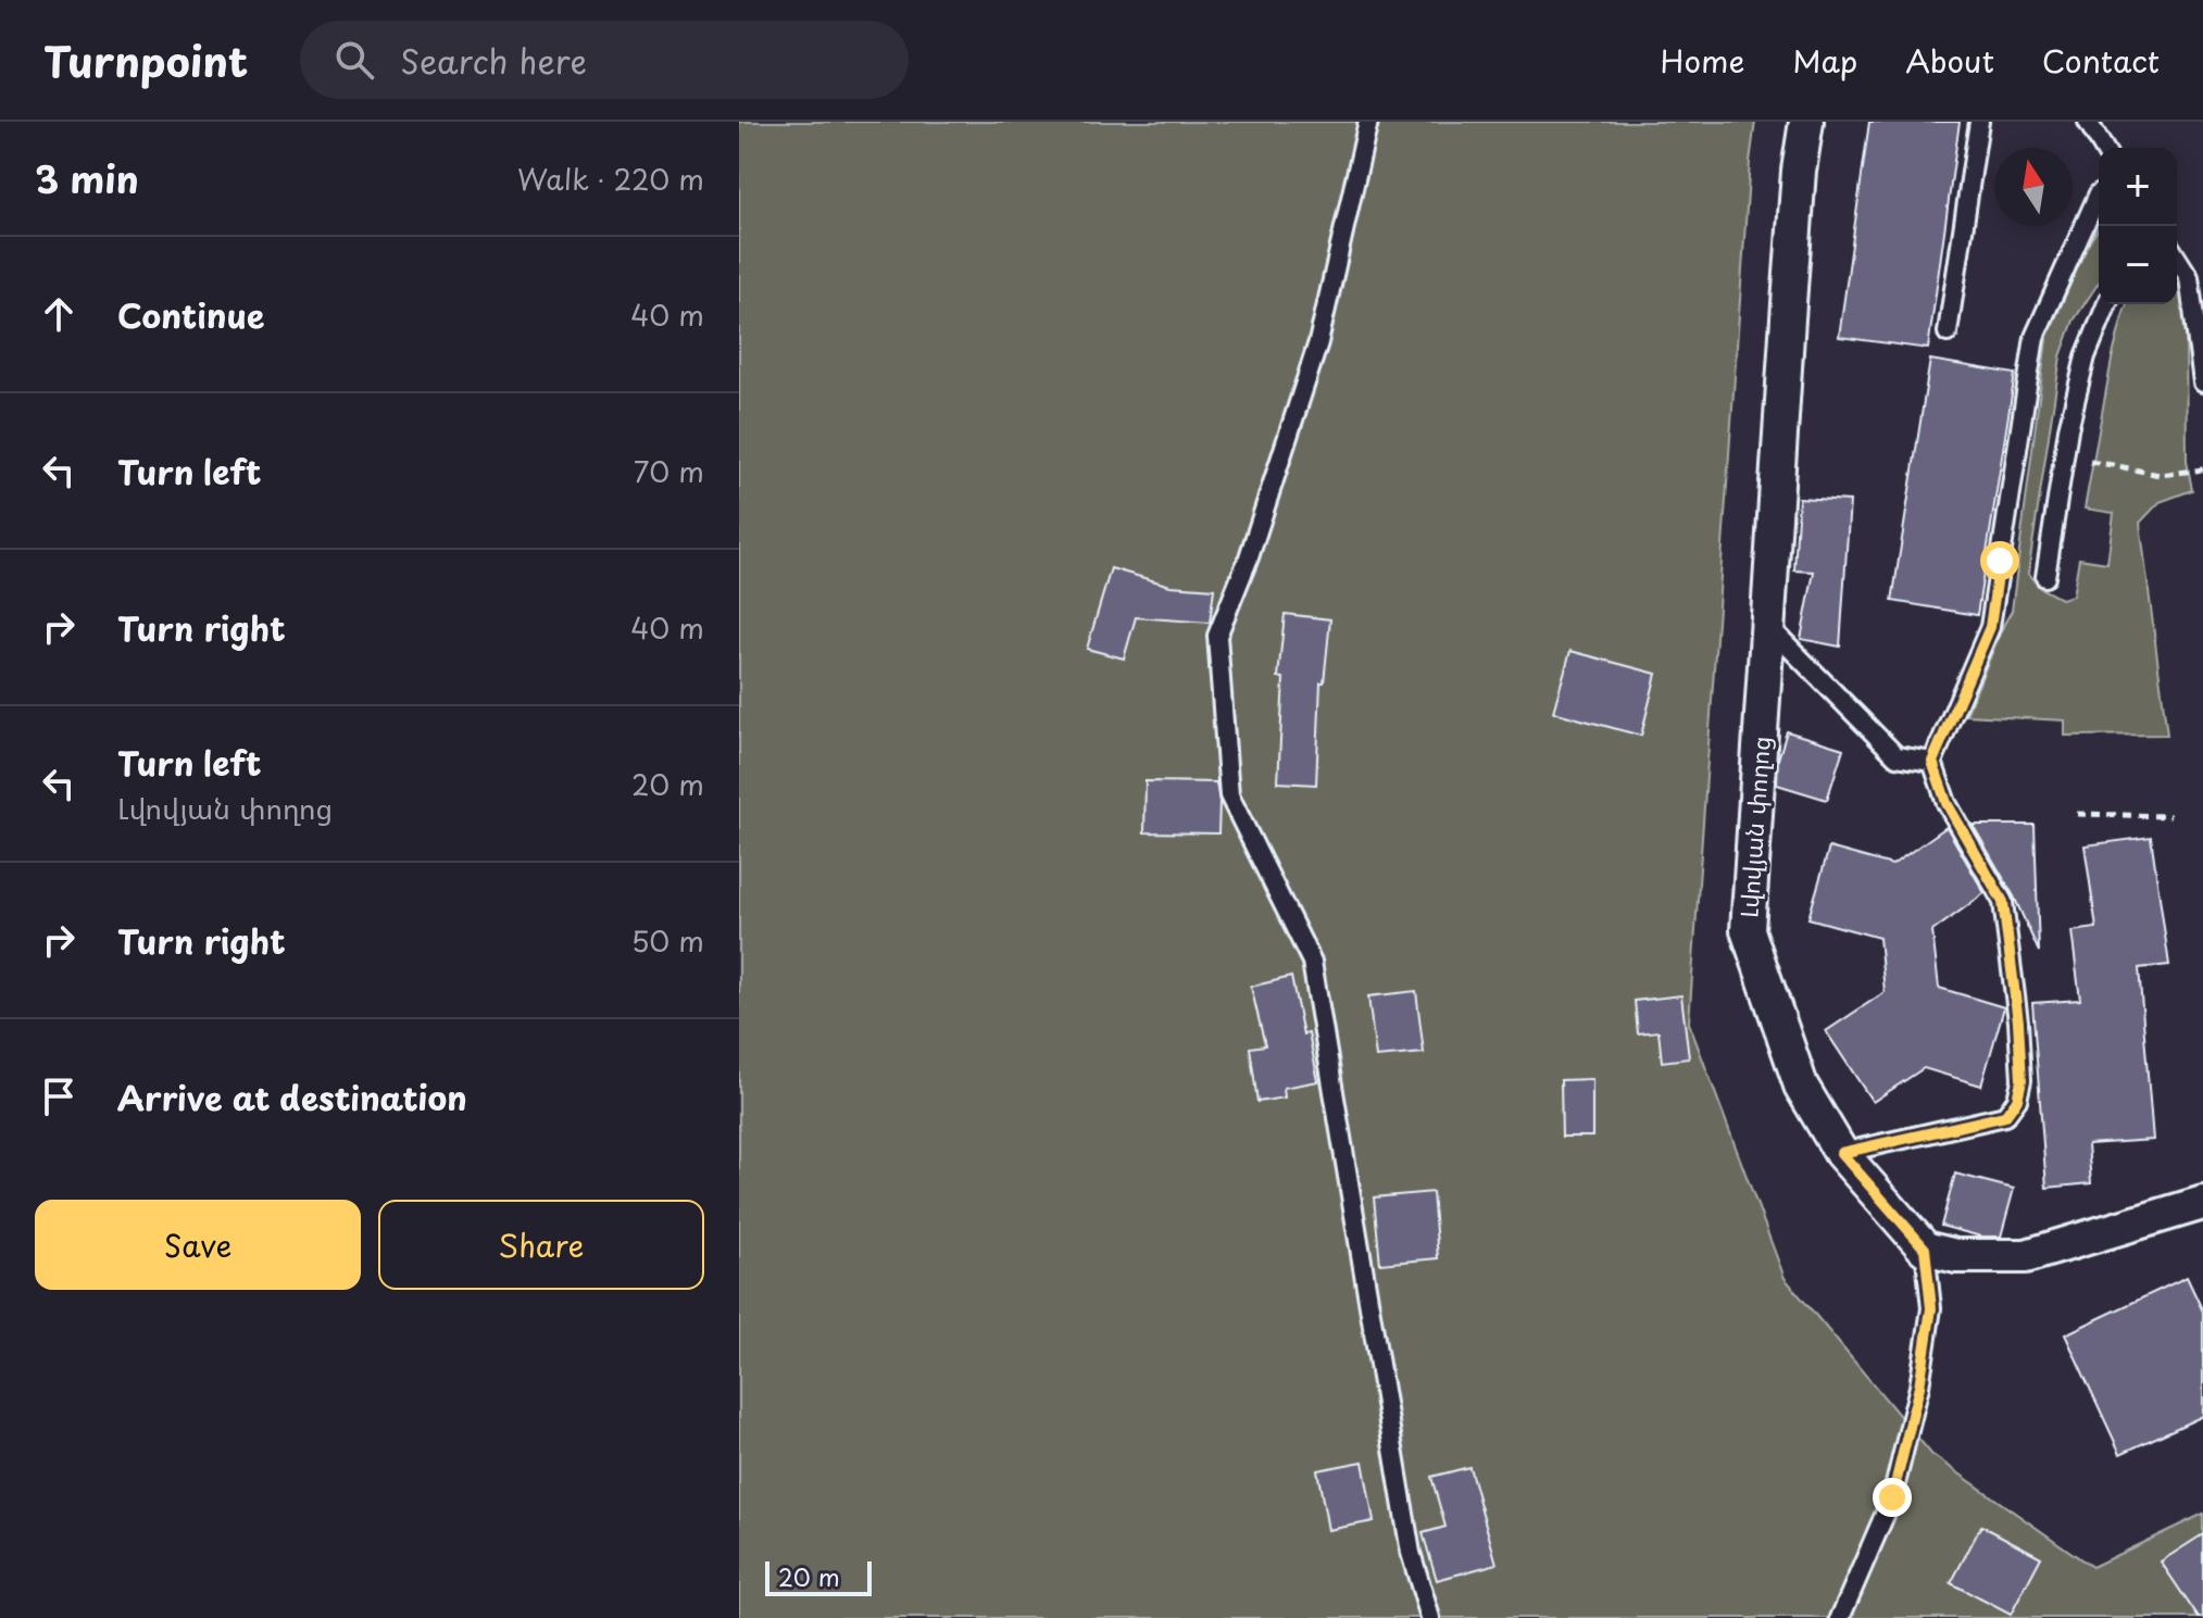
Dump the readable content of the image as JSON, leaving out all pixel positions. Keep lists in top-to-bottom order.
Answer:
{
  "streets": {
    "street": ["Լվովյան փողոց"]
  },
  "scale_bar": "20 m",
  "north": "top",
  "page": {
    "header": "Turnpoint",
    "search": "Search here",
    "nav": [
      "Home",
      "Map",
      "About",
      "Contact"
    ],
    "heading": ["3 min", "Walk · 220 m"],
    "map_buttons": ["+", "−"],
    "list": [
      ["Continue", "40 m"],
      ["Turn left", "70 m"],
      ["Turn right", "40 m"],
      ["Turn left", "Լվովյան փողոց", "20 m"],
      ["Turn right", "50 m"],
      "Arrive at destination"
    ],
    "buttons": ["Save", "Share"],
    "scale": "20 m"
  }
}
